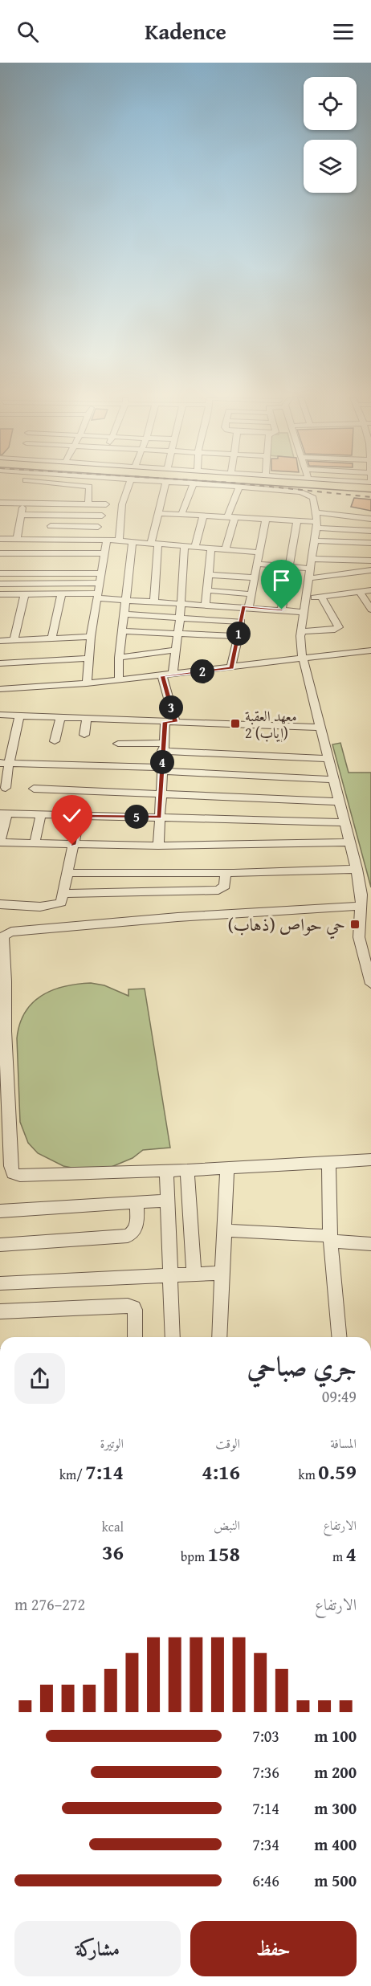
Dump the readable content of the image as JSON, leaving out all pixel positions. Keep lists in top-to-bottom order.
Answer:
{
  "places": {
    "transit": ["معهد العقبة 2 (إياب)", "حي حواص (ذهاب)"]
  },
  "page": {
    "header": "Kadence",
    "pins": [
      "1",
      "2",
      "3",
      "4",
      "5"
    ],
    "heading": ["جري صباحي", "09:49"],
    "stats": [
      ["المسافة", "0.59 km"],
      ["الوقت", "4:16"],
      ["الوتيرة", "7:14 /km"],
      ["الارتفاع", "4 m"],
      ["النبض", "158 bpm"],
      ["kcal", "36"]
    ],
    "chart": ["الارتفاع", "272–276 m"],
    "list": [
      {
        "name": "100 m",
        "note": "7:03"
      },
      {
        "name": "200 m",
        "note": "7:36"
      },
      {
        "name": "300 m",
        "note": "7:14"
      },
      {
        "name": "400 m",
        "note": "7:34"
      },
      {
        "name": "500 m",
        "note": "6:46"
      }
    ],
    "buttons": ["حفظ", "مشاركة"]
  }
}
